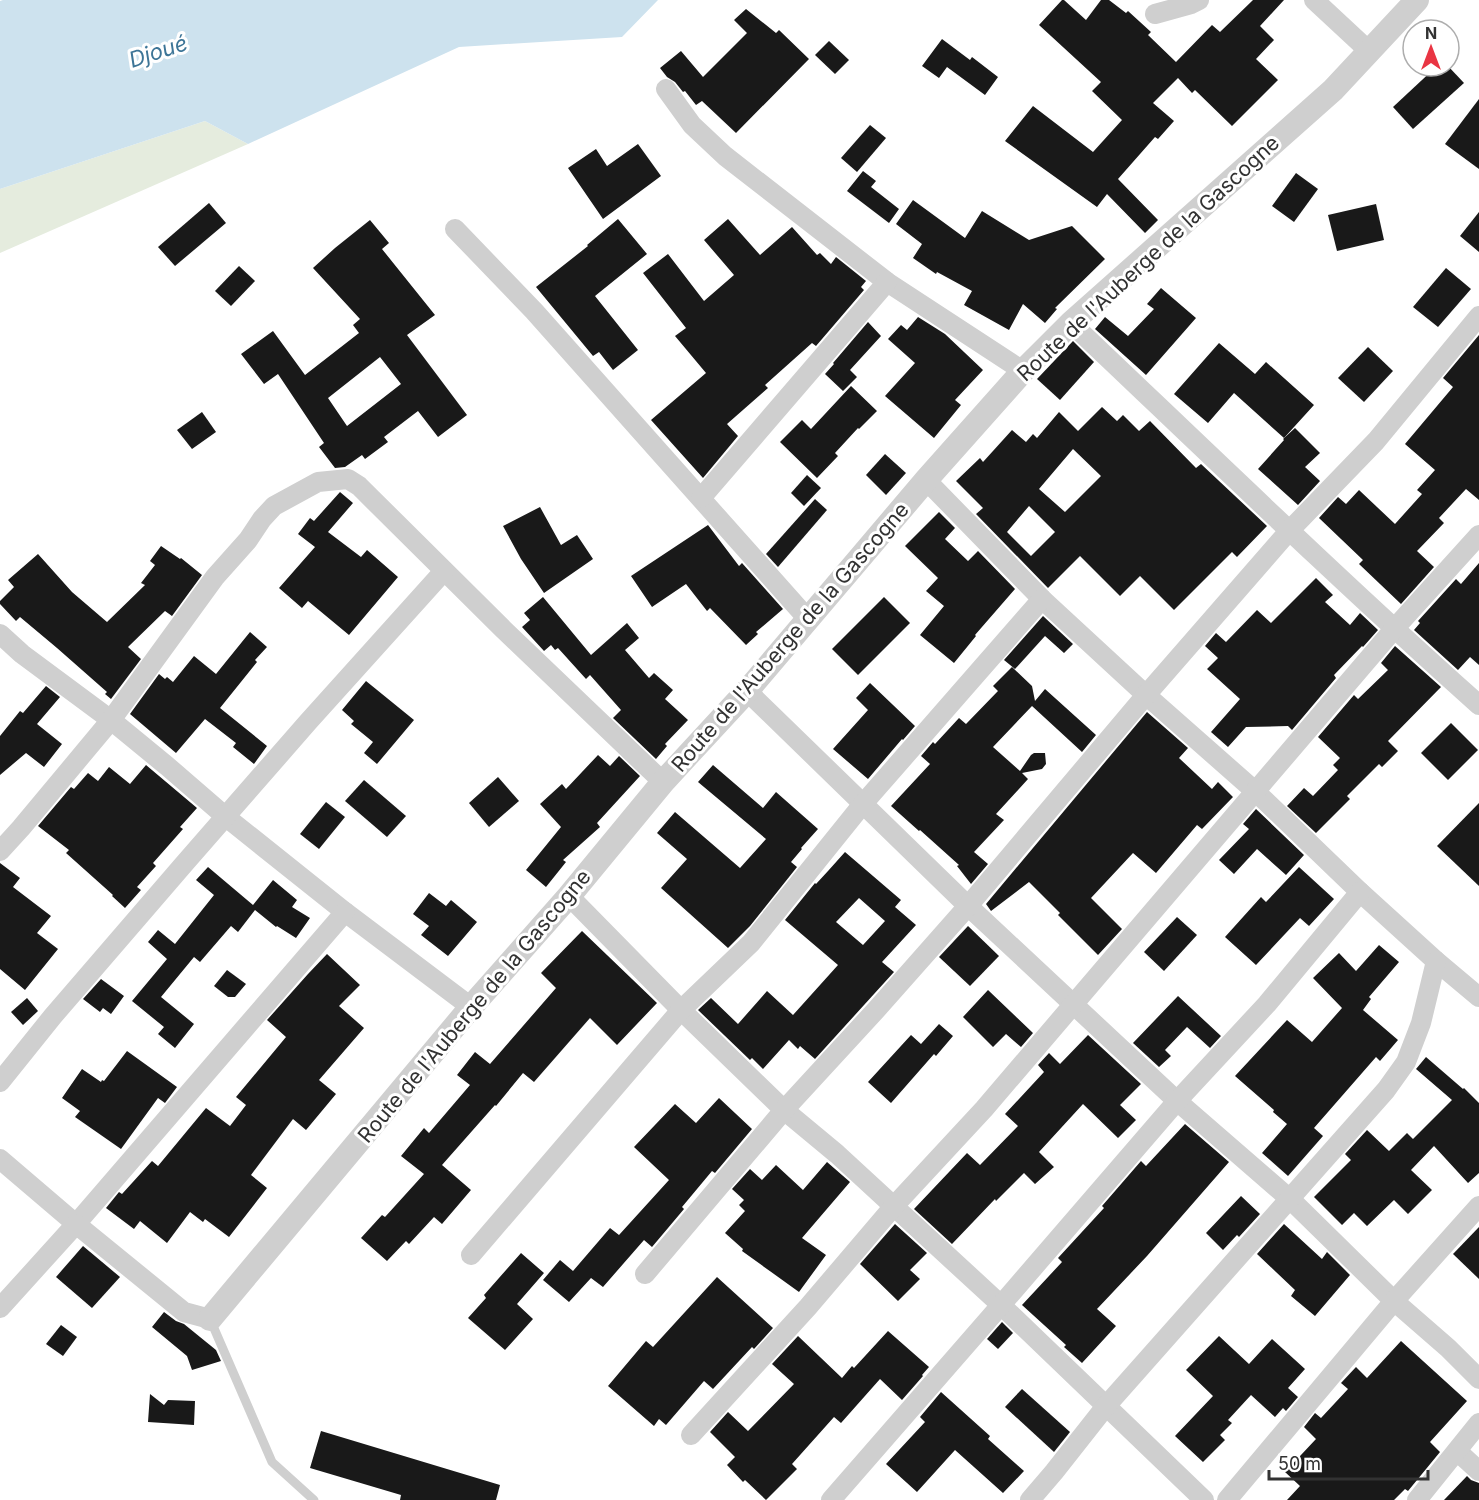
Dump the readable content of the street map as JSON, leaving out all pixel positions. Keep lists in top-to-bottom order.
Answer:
{
  "streets": {
    "street": ["Route de l'Auberge de la Gascogne"]
  },
  "water": ["Djoué"],
  "scale_bar": "50 m",
  "north": "top"
}
